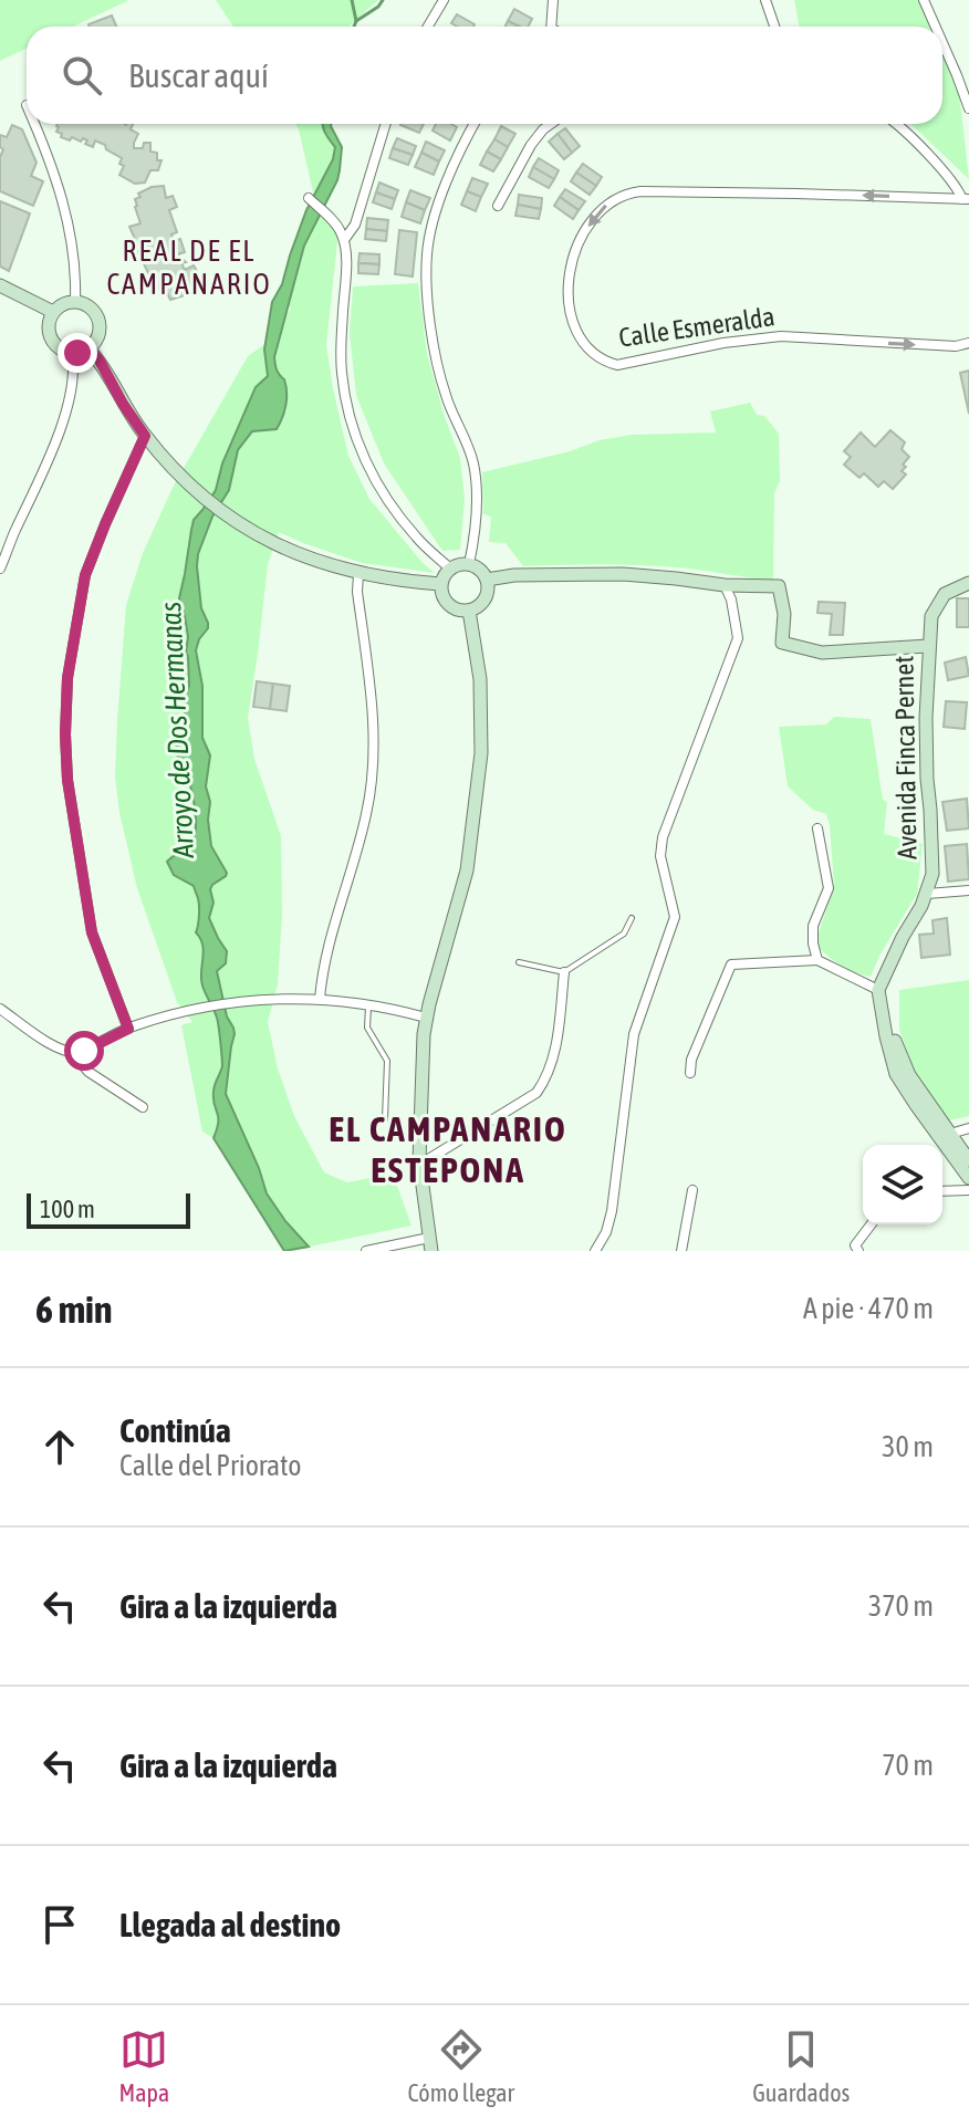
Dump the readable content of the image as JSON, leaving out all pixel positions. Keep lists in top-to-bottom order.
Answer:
{
  "streets": {
    "street": ["Calle Esmeralda", "Avenida Finca Pernet"]
  },
  "districts": ["REAL DE EL CAMPANARIO", "EL CAMPANARIO ESTEPONA"],
  "water": ["Arroyo de Dos Hermanas"],
  "scale_bar": "100 m",
  "page": {
    "search": "Buscar aquí",
    "scale": "100 m",
    "heading": ["6 min", "A pie · 470 m"],
    "list": [
      ["Continúa", "Calle del Priorato", "30 m"],
      ["Gira a la izquierda", "370 m"],
      ["Gira a la izquierda", "70 m"],
      "Llegada al destino"
    ],
    "nav": ["Mapa", "Cómo llegar", "Guardados"]
  }
}
